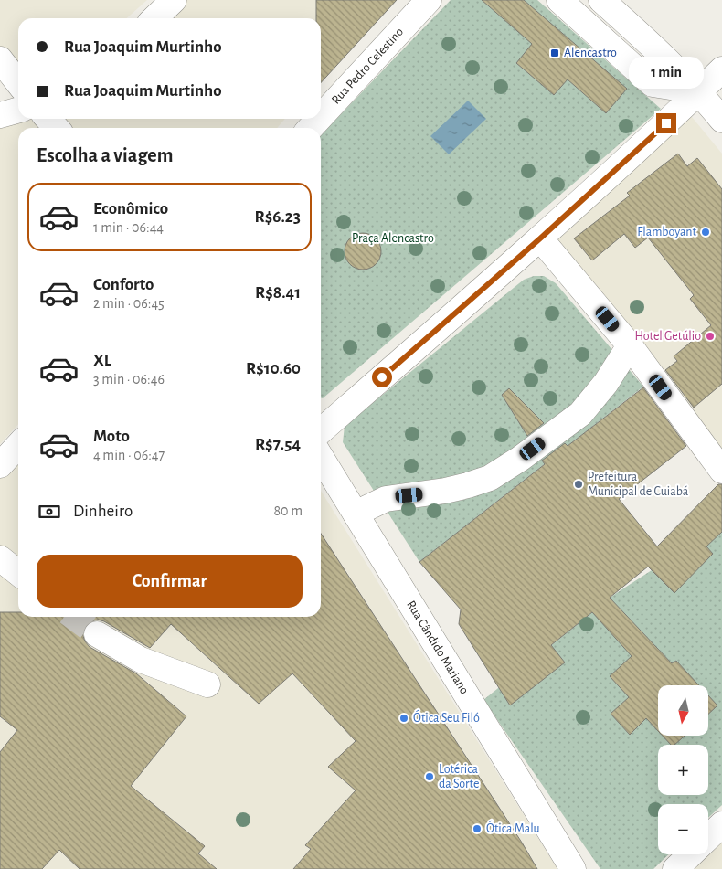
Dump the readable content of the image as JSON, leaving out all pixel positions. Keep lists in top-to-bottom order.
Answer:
{
  "streets": {
    "street": ["Rua Pedro Celestino", "Rua Cândido Mariano"]
  },
  "parks": ["Praça Alencastro"],
  "places": {
    "transit": ["Alencastro"],
    "other": [
      "Flamboyant",
      "Hotel Getúlio",
      "Prefeitura Municipal de Cuiabá",
      "Ótica Seu Filó",
      "Lotérica da Sorte",
      "Ótica Malu"
    ]
  },
  "north": "bottom",
  "page": {
    "banner": ["Rua Joaquim Murtinho", "Rua Joaquim Murtinho"],
    "bubble": "1 min",
    "heading": "Escolha a viagem",
    "list": [
      {
        "name": "Econômico",
        "note": "1 min · 06:44",
        "value": "R$6.23"
      },
      {
        "name": "Conforto",
        "note": "2 min · 06:45",
        "value": "R$8.41"
      },
      {
        "name": "XL",
        "note": "3 min · 06:46",
        "value": "R$10.60"
      },
      {
        "name": "Moto",
        "note": "4 min · 06:47",
        "value": "R$7.54"
      }
    ],
    "pay": ["Dinheiro", "80 m"],
    "buttons": "Confirmar",
    "map_buttons": ["+", "−"]
  }
}
